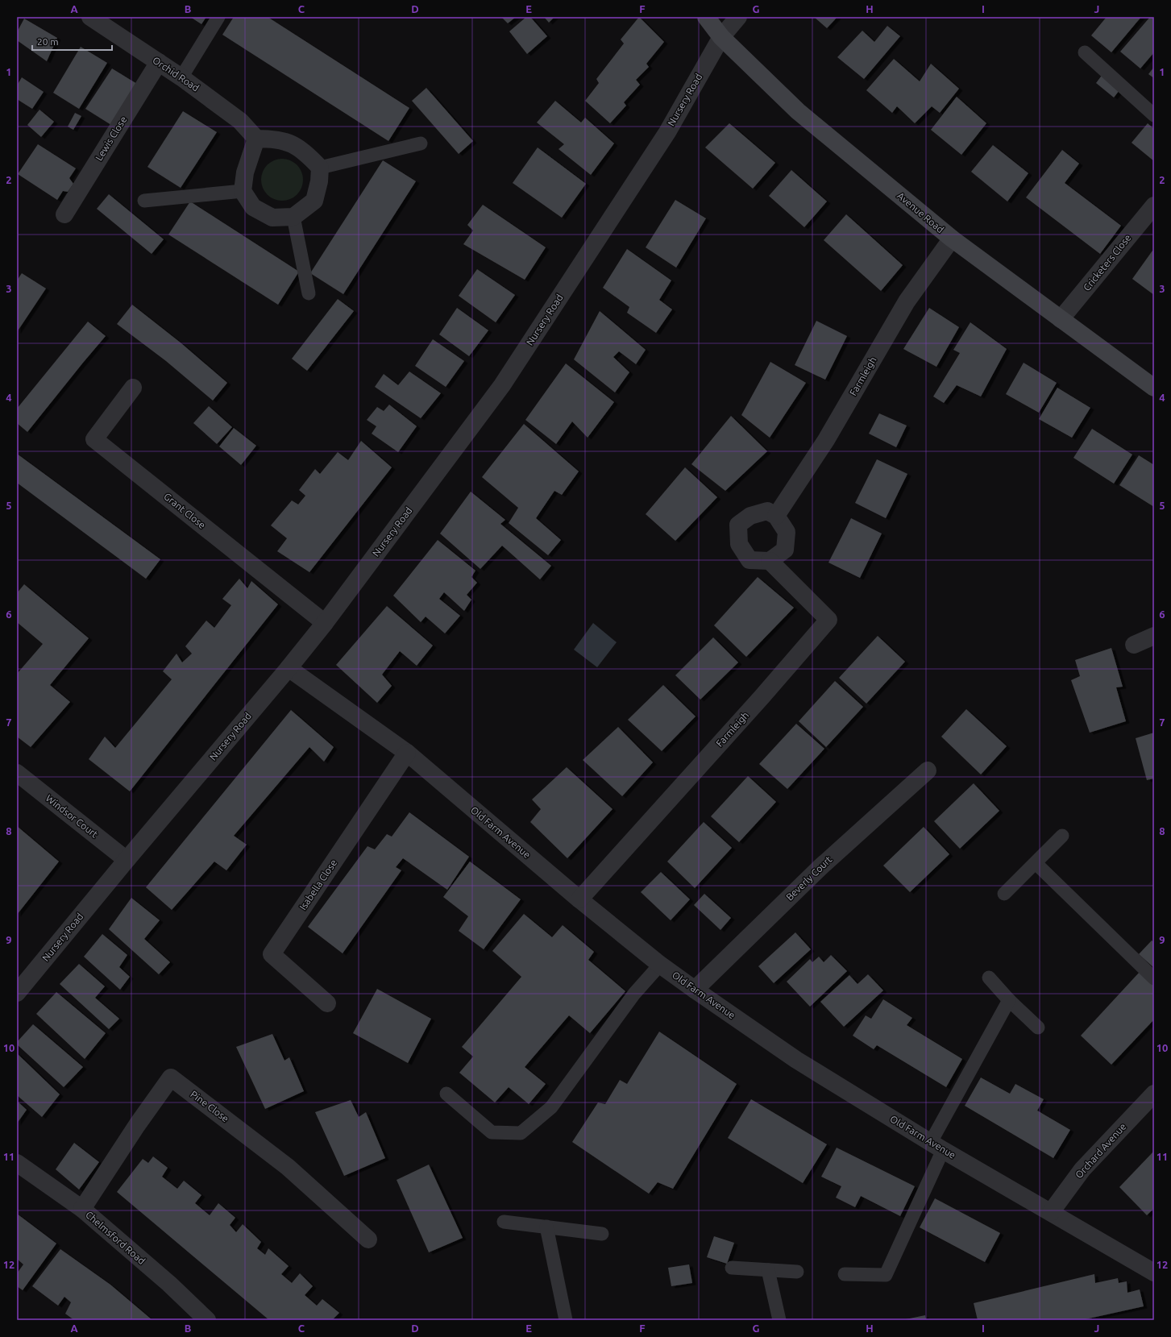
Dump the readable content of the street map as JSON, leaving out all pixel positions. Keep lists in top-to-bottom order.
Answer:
{
  "streets": {
    "street": [
      "Orchid Road",
      "Nursery Road",
      "Lewis Close",
      "Avenue Road",
      "Cricketers Close",
      "Farmleigh",
      "Grant Close",
      "Windsor Court",
      "Old Farm Avenue",
      "Beverly Court",
      "Isabella Close",
      "Pine Close",
      "Orchard Avenue",
      "Chelmsford Road"
    ]
  },
  "crossings": [
    ["Orchid Road", "Lewis Close"],
    ["Nursery Road", "Avenue Road"],
    ["Nursery Road", "Grant Close"],
    ["Nursery Road", "Windsor Court"],
    ["Nursery Road", "Old Farm Avenue"],
    ["Avenue Road", "Cricketers Close"],
    ["Avenue Road", "Farmleigh"],
    ["Farmleigh", "Old Farm Avenue"],
    ["Old Farm Avenue", "Beverly Court"],
    ["Old Farm Avenue", "Isabella Close"],
    ["Old Farm Avenue", "Orchard Avenue"],
    ["Pine Close", "Chelmsford Road"]
  ],
  "scale_bar": "20 m",
  "grid": {
    "columns": [
      "A",
      "B",
      "C",
      "D",
      "E",
      "F",
      "G",
      "H",
      "I",
      "J"
    ],
    "rows": [
      "1",
      "2",
      "3",
      "4",
      "5",
      "6",
      "7",
      "8",
      "9",
      "10",
      "11",
      "12"
    ]
  }
}
